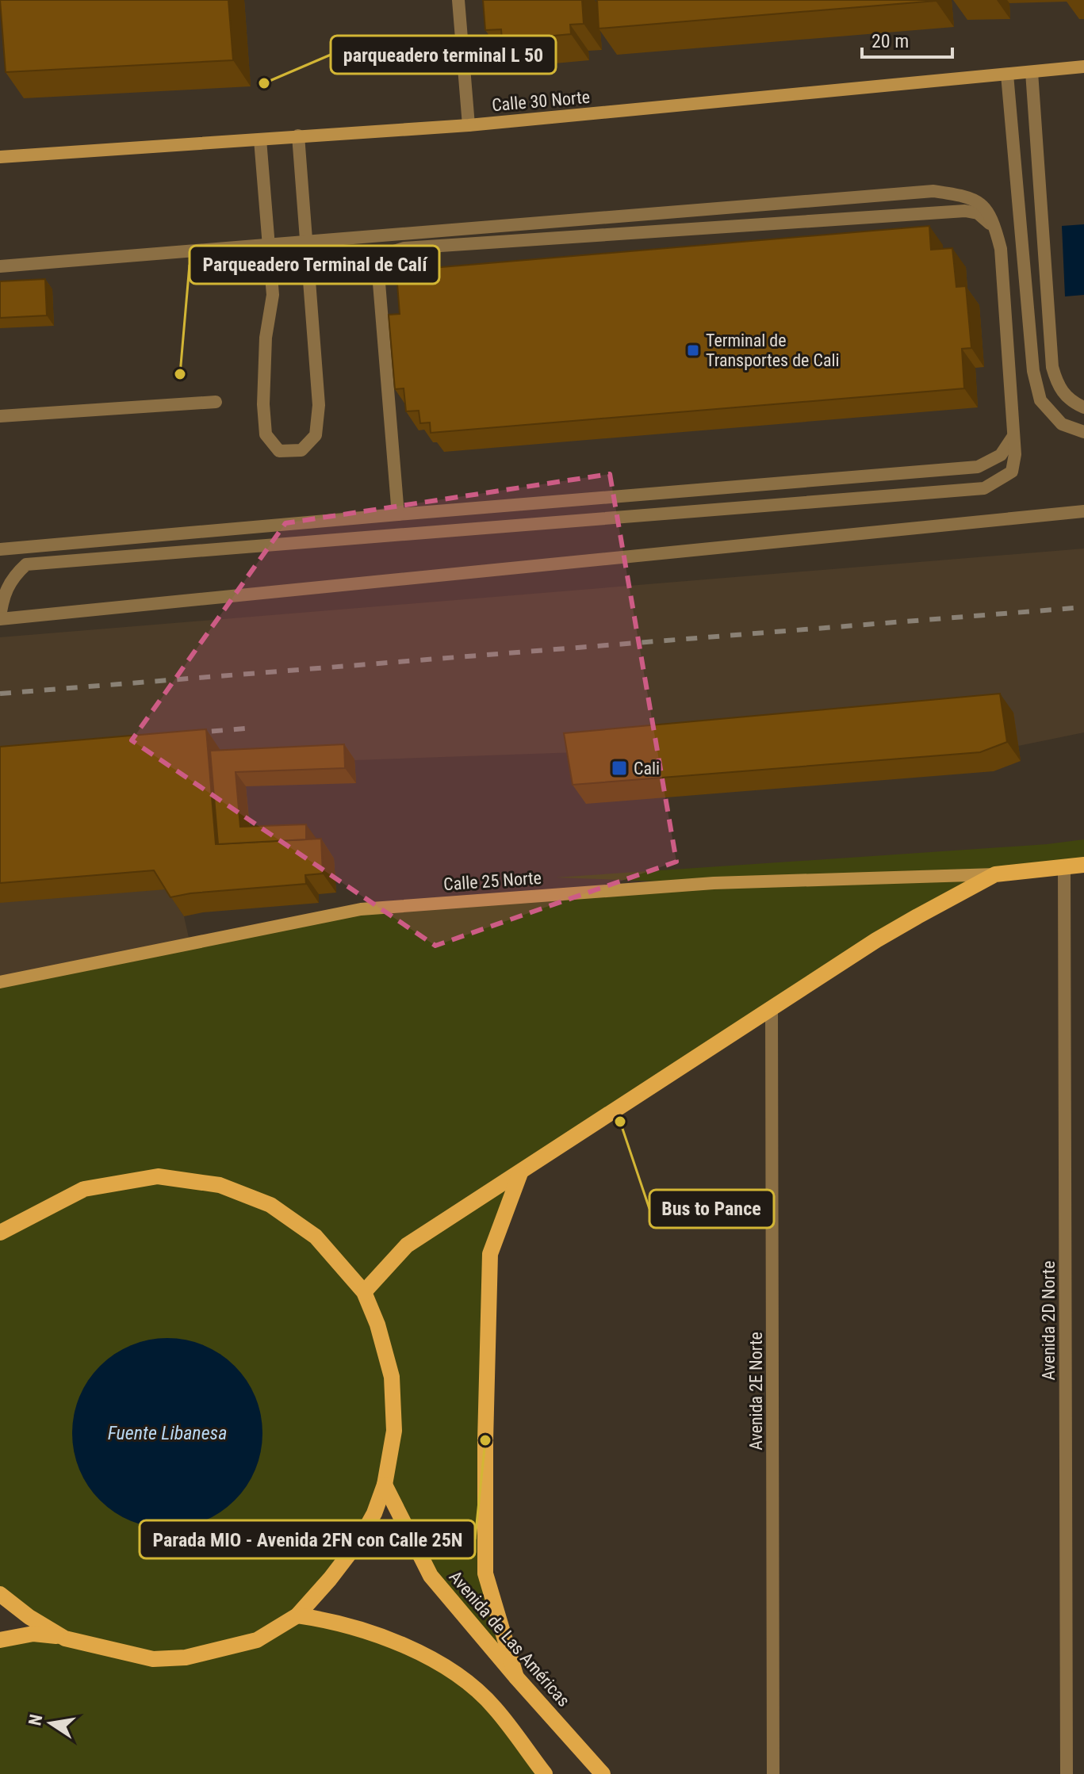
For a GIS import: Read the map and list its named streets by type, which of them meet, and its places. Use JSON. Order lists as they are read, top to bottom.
{
  "streets": {
    "main road": ["Calle 30 Norte", "Calle 25 Norte", "Avenida de Las Américas"],
    "street": ["Avenida 2D Norte", "Avenida 2E Norte"]
  },
  "crossings": [
    ["Calle 25 Norte", "Avenida 2D Norte"],
    ["Calle 25 Norte", "Avenida 2E Norte"]
  ],
  "water": ["Fuente Libanesa"],
  "places": {
    "other": [
      "parqueadero terminal L 50",
      "Parqueadero Terminal de Calí",
      "Bus to Pance",
      "Parada MIO - Avenida 2FN con Calle 25N"
    ],
    "transit": ["Terminal de Transportes de Cali", "Cali"]
  },
  "scale_bar": "20 m",
  "north": "left"
}
